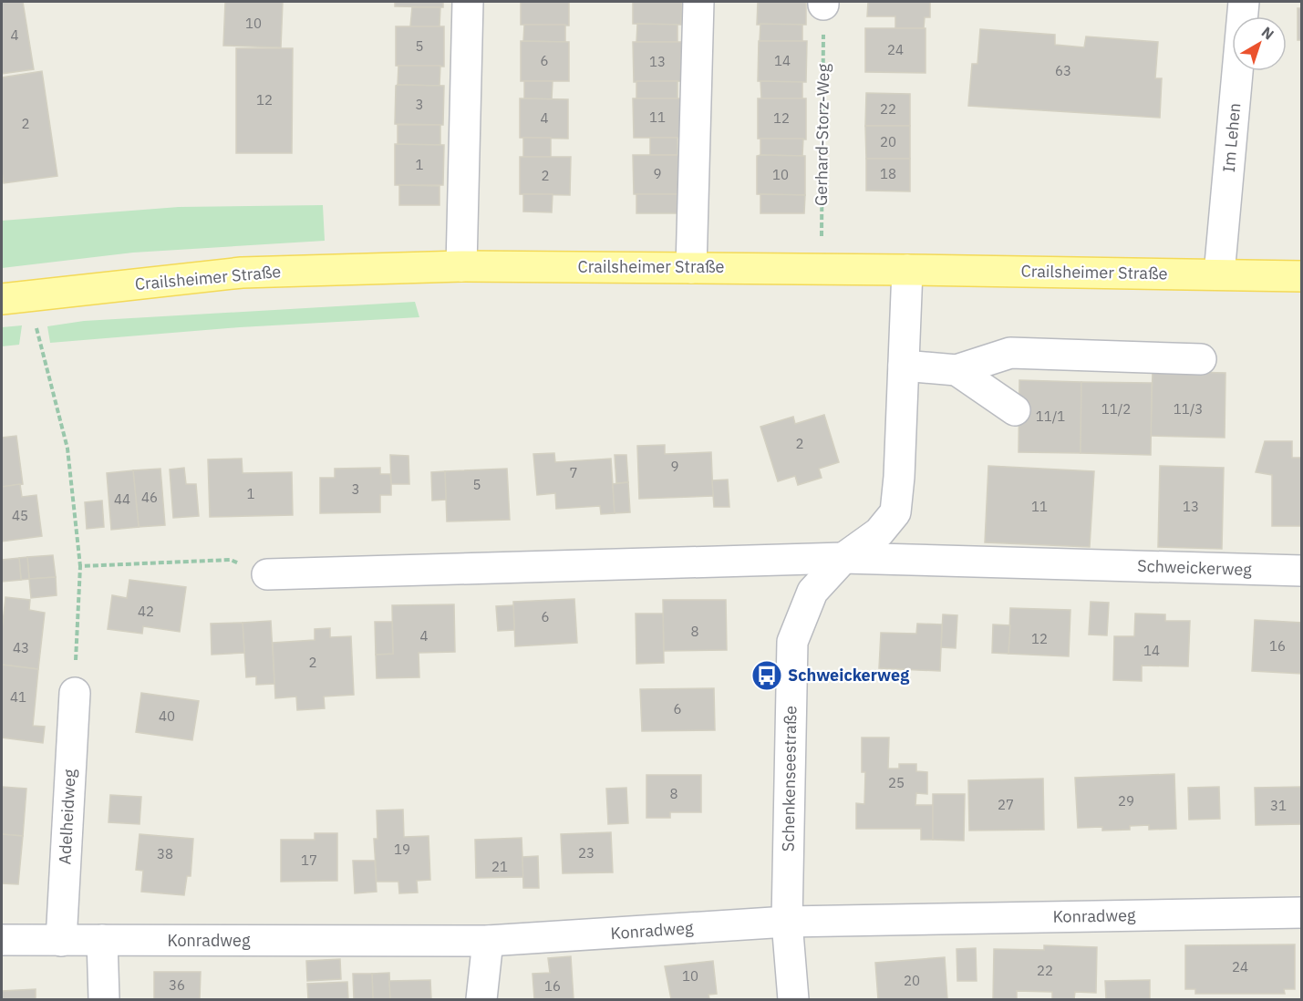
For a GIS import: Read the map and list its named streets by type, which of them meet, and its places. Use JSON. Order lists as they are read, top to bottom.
{
  "streets": {
    "main road": ["Crailsheimer Straße"],
    "street": [
      "Im Lehen",
      "Schweickerweg",
      "Schenkenseestraße",
      "Adelheidweg",
      "Konradweg"
    ],
    "path": ["Gerhard-Storz-Weg"]
  },
  "crossings": [
    ["Gerhard-Storz-Weg", "Crailsheimer Straße"],
    ["Im Lehen", "Crailsheimer Straße"],
    ["Crailsheimer Straße", "Schenkenseestraße"],
    ["Schweickerweg", "Schenkenseestraße"],
    ["Schenkenseestraße", "Konradweg"],
    ["Adelheidweg", "Konradweg"]
  ],
  "places": {
    "bus stop": ["Schweickerweg"]
  },
  "house_numbers": [
    "10",
    "4",
    "5",
    "24",
    "6",
    "14",
    "13",
    "63",
    "12",
    "3",
    "22",
    "11",
    "4",
    "12",
    "2",
    "20",
    "1",
    "9",
    "18",
    "10",
    "2",
    "11/2",
    "11/3",
    "11/1",
    "2",
    "9",
    "7",
    "5",
    "3",
    "1",
    "46",
    "44",
    "11",
    "13",
    "45",
    "42",
    "6",
    "8",
    "4",
    "12",
    "16",
    "43",
    "14",
    "2",
    "41",
    "6",
    "40",
    "25",
    "8",
    "29",
    "27",
    "31",
    "19",
    "23",
    "38",
    "17",
    "21",
    "24",
    "22",
    "10",
    "20",
    "36",
    "16"
  ],
  "north": "top right"
}
